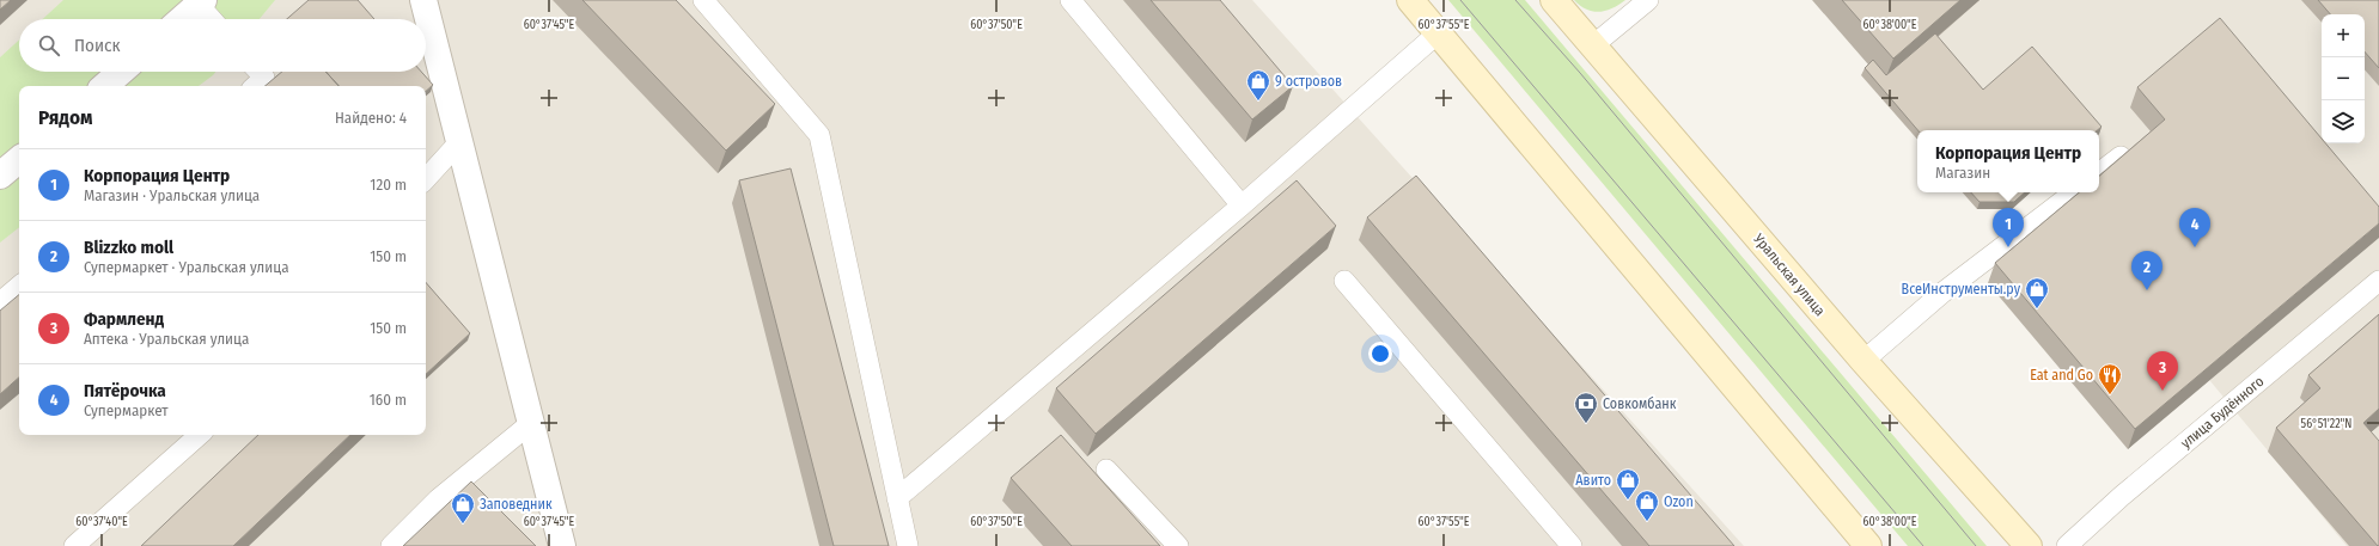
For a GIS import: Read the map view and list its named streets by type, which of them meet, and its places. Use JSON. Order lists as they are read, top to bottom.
{
  "streets": {
    "main road": ["Уральская улица"],
    "lane": ["улица Будённого"]
  },
  "places": {
    "shop": [
      "9 островов",
      "ВсеИнструменты.ру",
      "Авито",
      "Ozon",
      "Заповедник"
    ],
    "restaurant": ["Eat and Go"],
    "bank": ["Совкомбанк"]
  },
  "page": {
    "map_buttons": ["+", "−"],
    "search": "Поиск",
    "heading": ["Рядом", "Найдено: 4"],
    "popup": ["Корпорация Центр", "Магазин"],
    "list": [
      {
        "mark": "1",
        "name": "Корпорация Центр",
        "note": "Магазин · Уральская улица",
        "value": "120 m"
      },
      {
        "mark": "2",
        "name": "Blizzko moll",
        "note": "Супермаркет · Уральская улица",
        "value": "150 m"
      },
      {
        "mark": "3",
        "name": "Фармленд",
        "note": "Аптека · Уральская улица",
        "value": "150 m"
      },
      {
        "mark": "4",
        "name": "Пятёрочка",
        "note": "Супермаркет",
        "value": "160 m"
      }
    ],
    "pins": [
      "1",
      "4",
      "2",
      "3"
    ]
  },
  "coordinates": [
    "60°37'45\"E",
    "60°37'50\"E",
    "60°37'55\"E",
    "60°38'00\"E",
    "56°51'22\"N",
    "60°37'40\"E"
  ]
}
